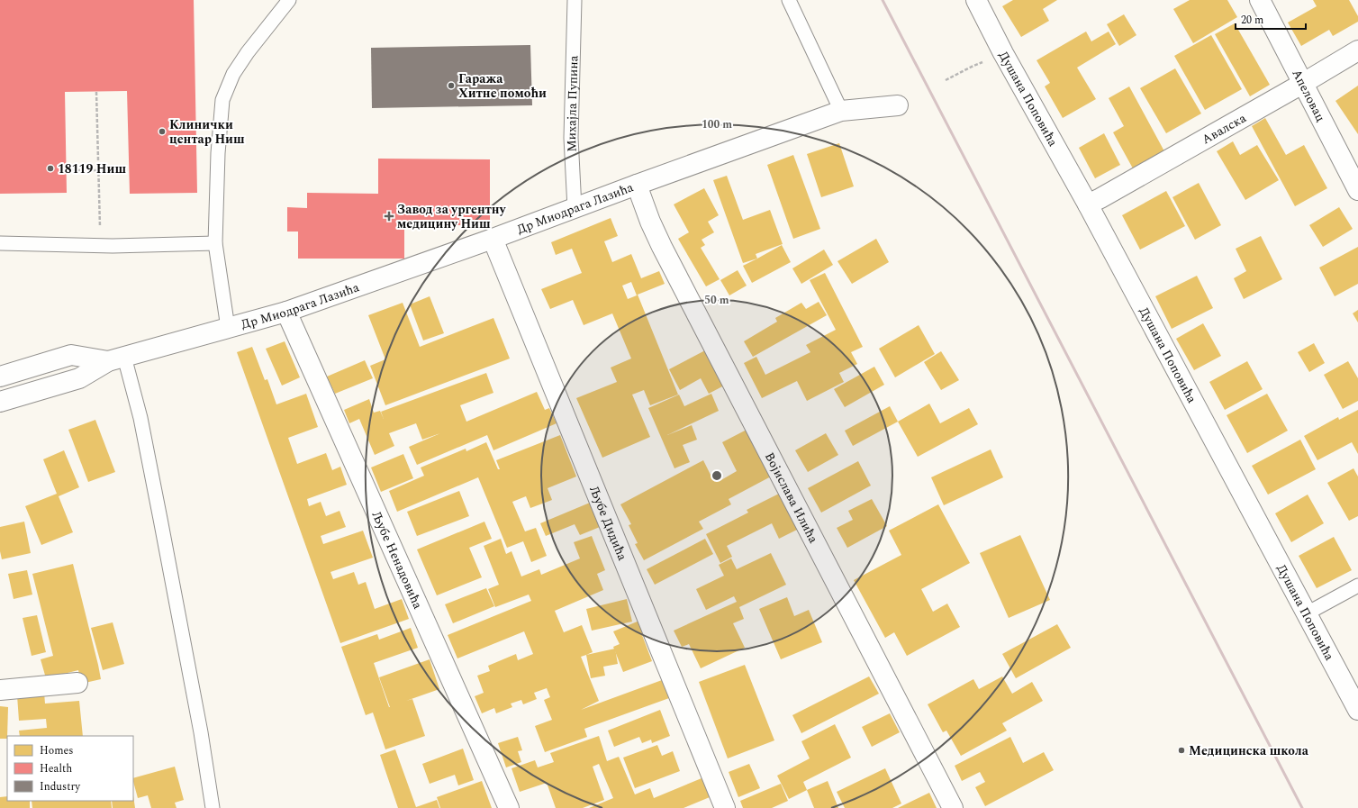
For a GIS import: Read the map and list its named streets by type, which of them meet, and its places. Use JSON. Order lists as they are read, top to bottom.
{
  "streets": {
    "street": [
      "Апеловац",
      "Душана Поповића",
      "Авалска",
      "Др Миодрага Лазића",
      "Војислава Илића",
      "Љубе Дидића",
      "Љубе Ненадовића"
    ],
    "lane": ["Михајла Пупина"]
  },
  "crossings": [
    ["Апеловац", "Авалска"],
    ["Душана Поповића", "Авалска"],
    ["Михајла Пупина", "Др Миодрага Лазића"],
    ["Др Миодрага Лазића", "Војислава Илића"],
    ["Др Миодрага Лазића", "Љубе Дидића"],
    ["Др Миодрага Лазића", "Љубе Ненадовића"]
  ],
  "places": {
    "other": [
      "Гаража Хитне помоћи",
      "Клинички центар Ниш",
      "18119 Ниш",
      "Медицинска школа"
    ],
    "health": ["Завод за ургентну медицину Ниш"]
  },
  "legend": ["Homes", "Health", "Industry"],
  "scale_bar": "20 m",
  "rings": ["100 m", "50 m"]
}
